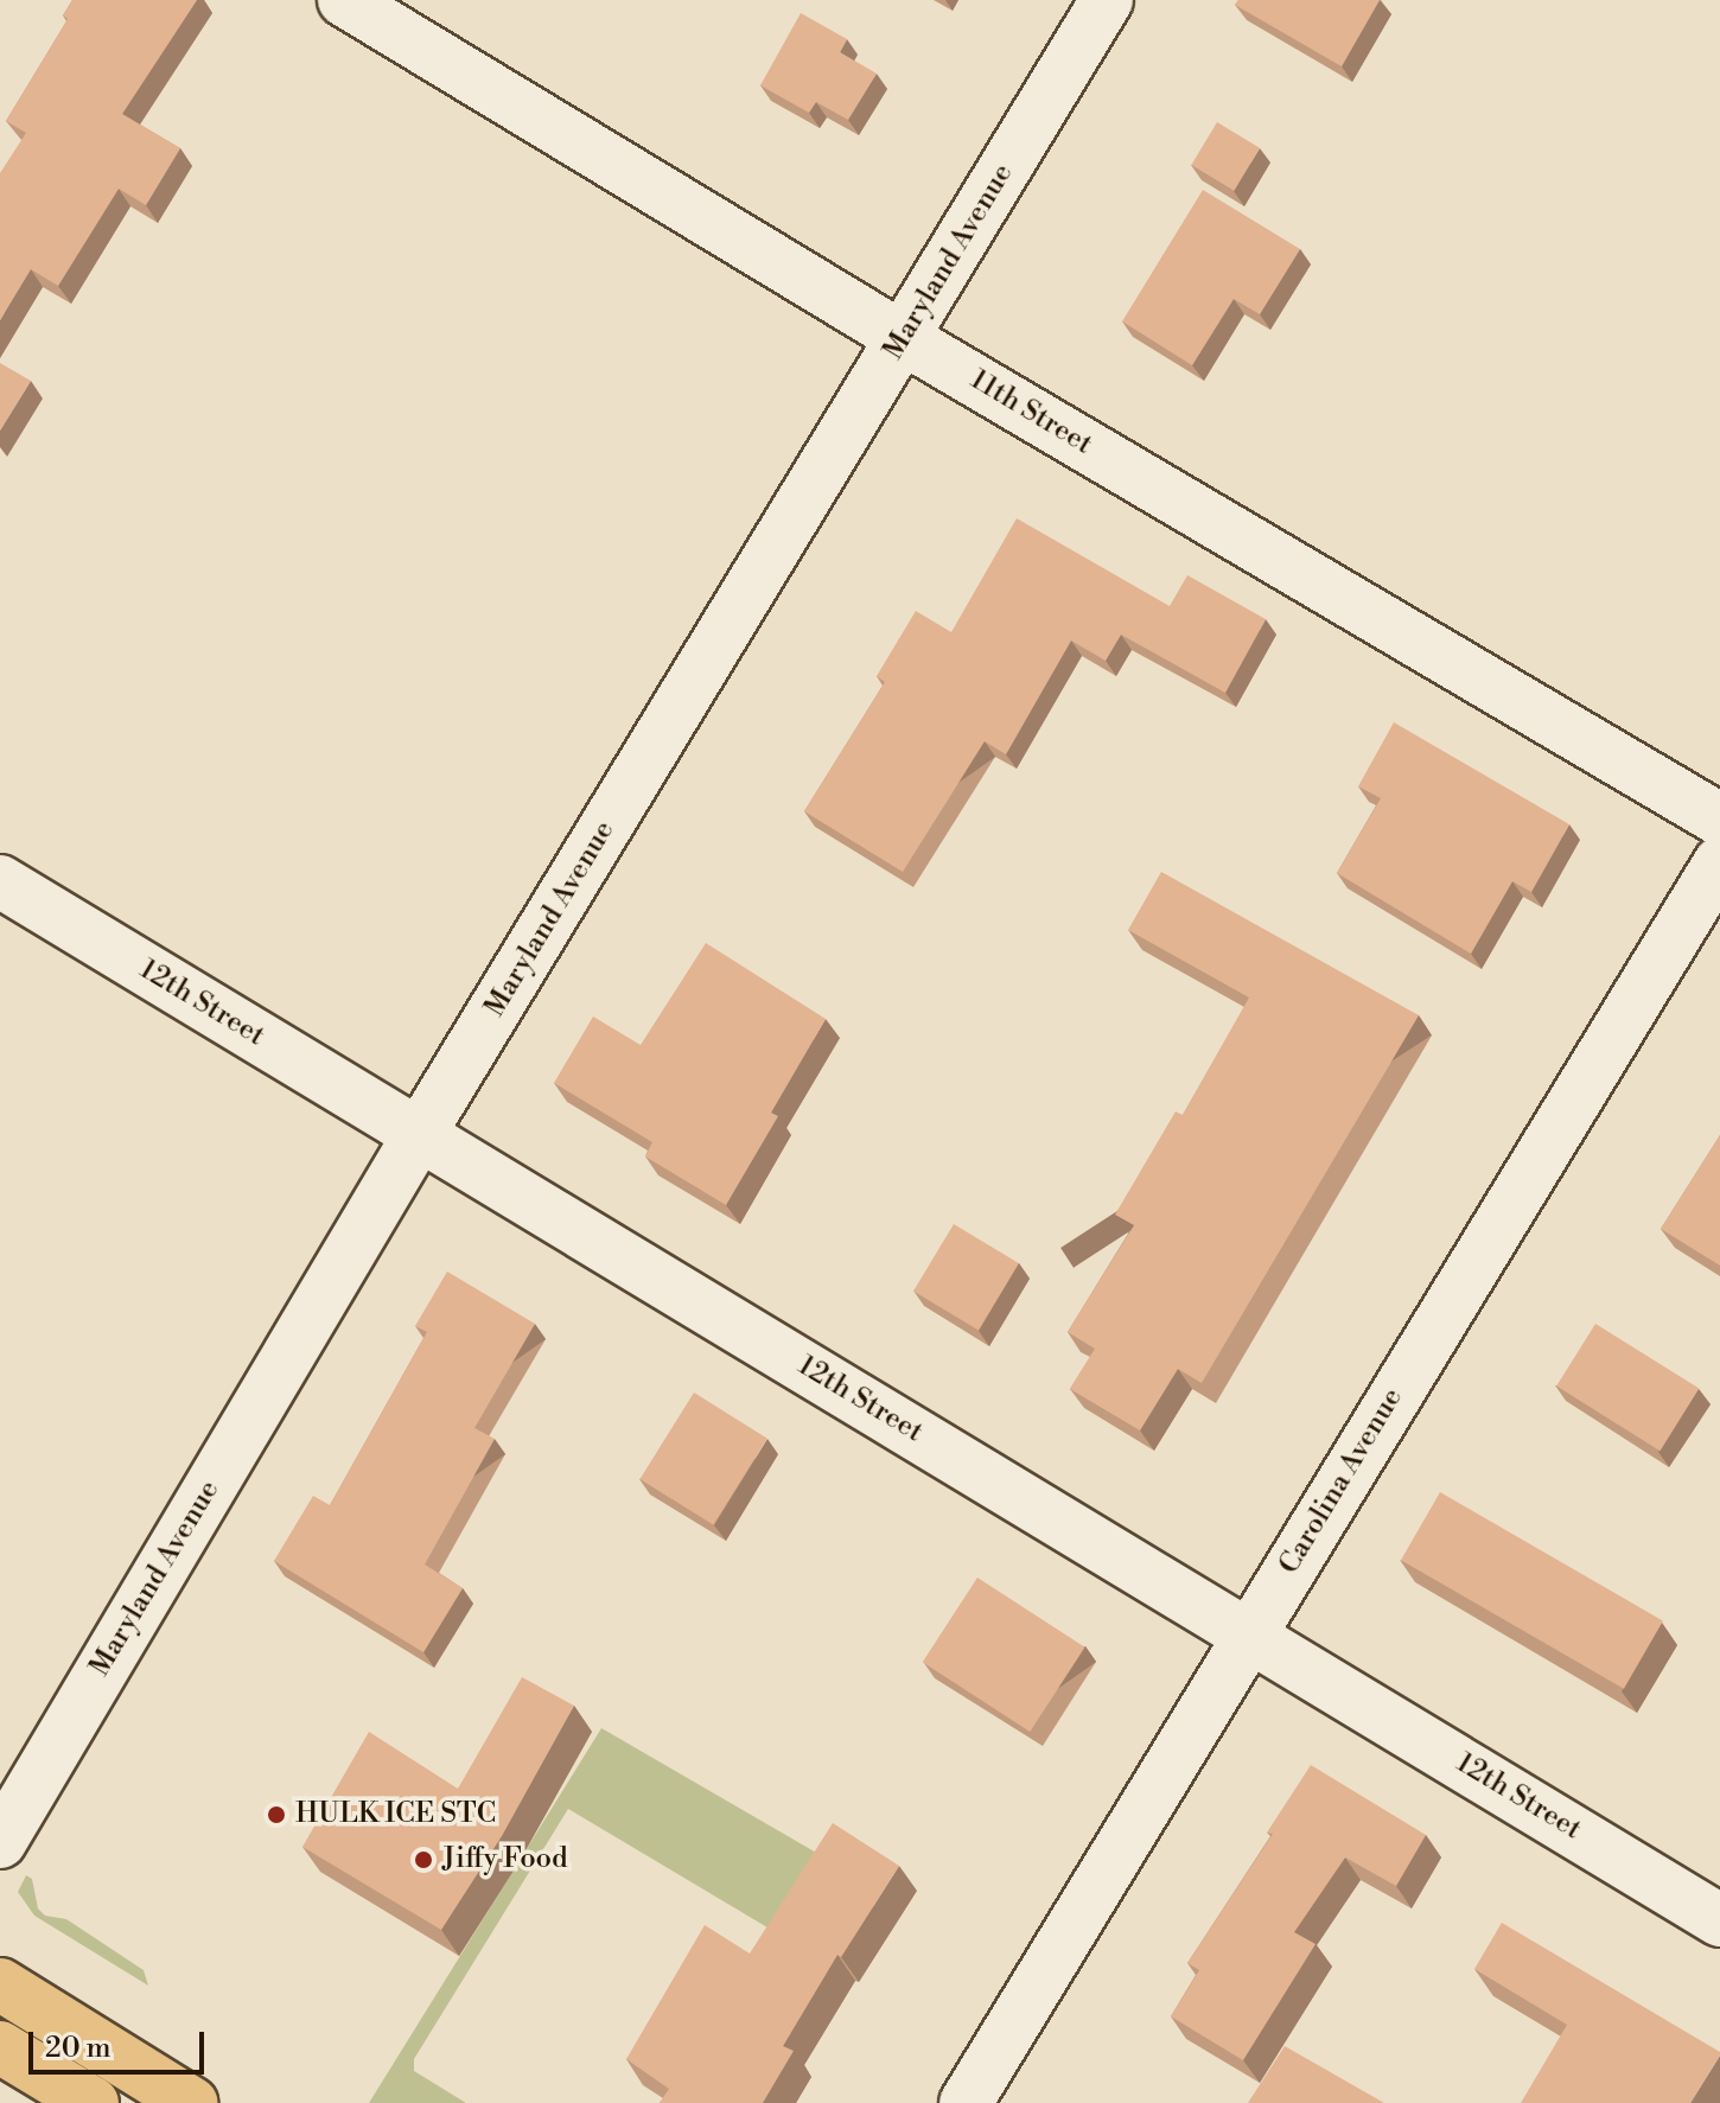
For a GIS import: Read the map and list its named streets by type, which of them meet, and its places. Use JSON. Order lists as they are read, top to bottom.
{
  "streets": {
    "street": [
      "Maryland Avenue",
      "11th Street",
      "12th Street",
      "Carolina Avenue"
    ]
  },
  "crossings": [
    ["Maryland Avenue", "11th Street"],
    ["Maryland Avenue", "12th Street"],
    ["12th Street", "Carolina Avenue"]
  ],
  "places": ["HULK ICE STC", "Jiffy Food"],
  "scale_bar": "20 m"
}
